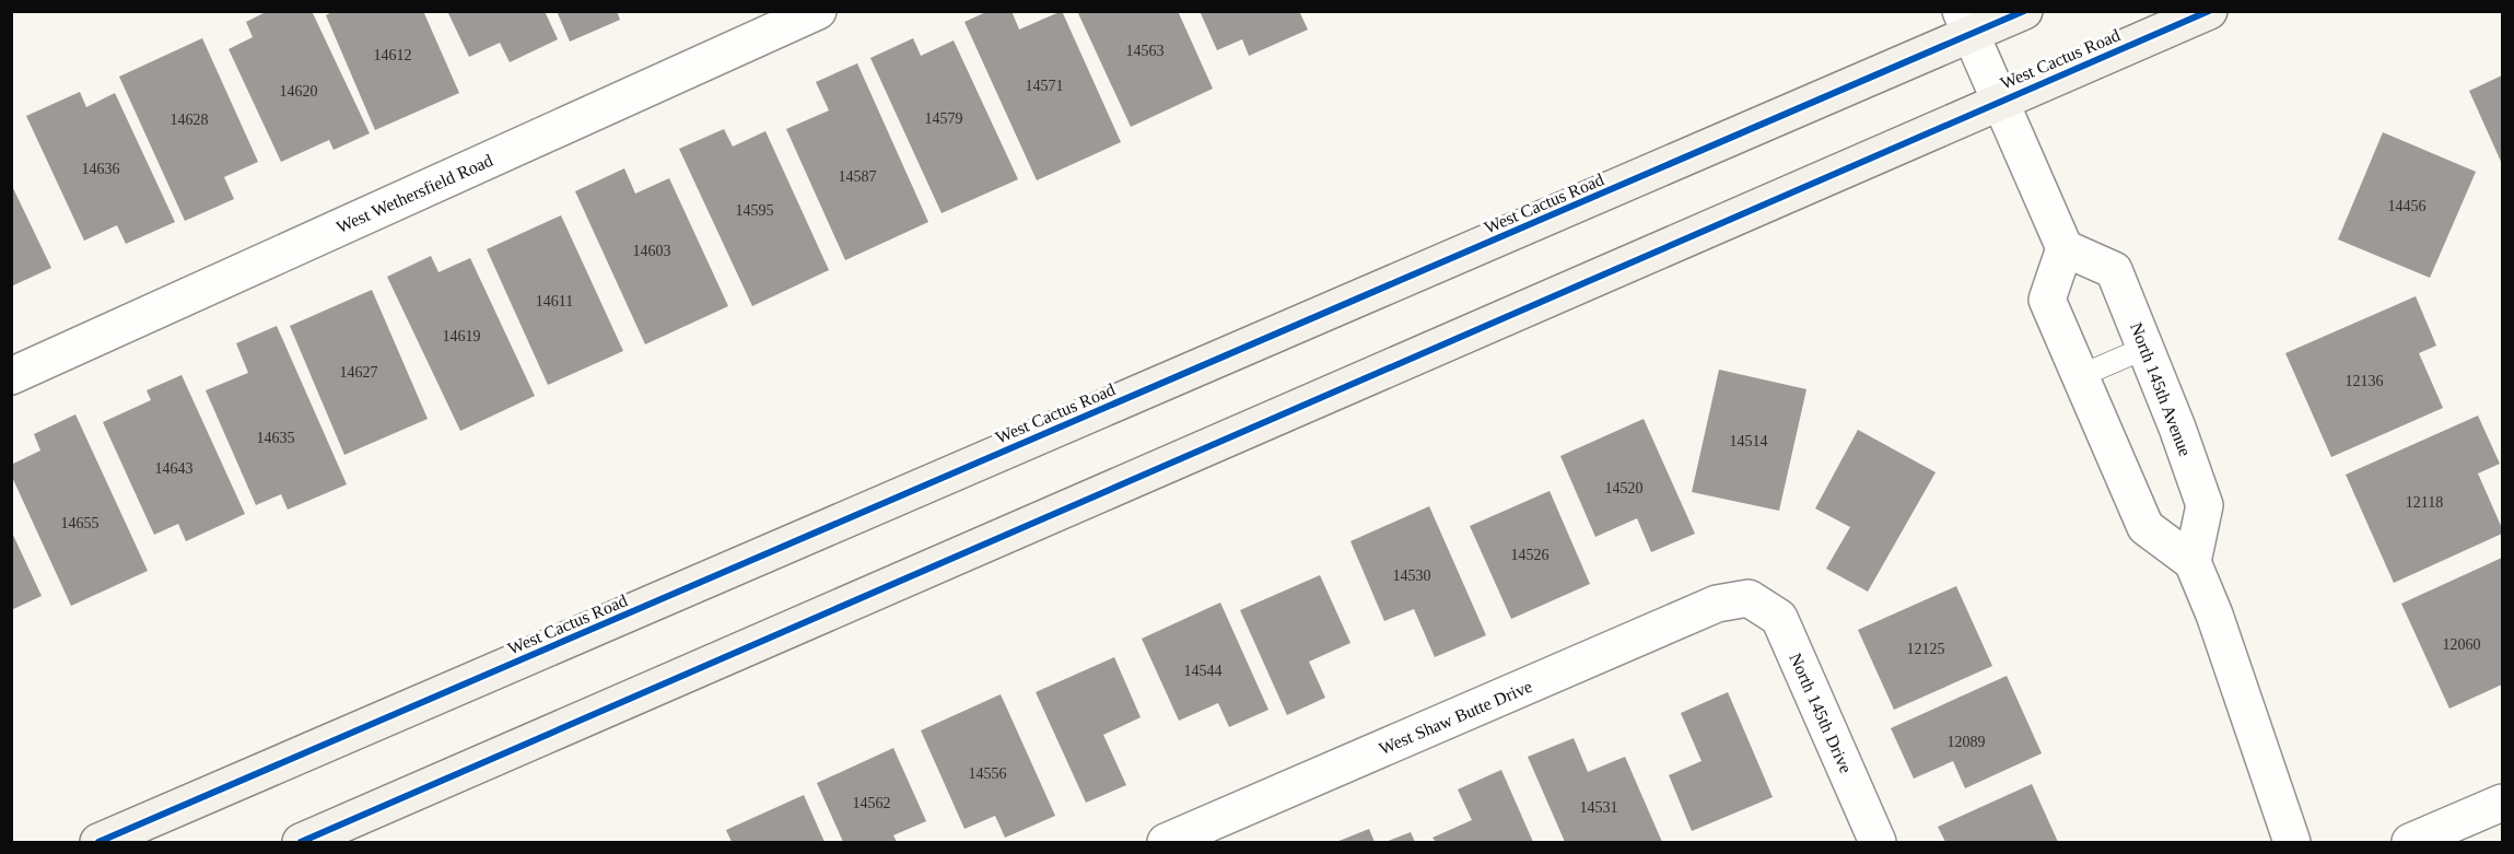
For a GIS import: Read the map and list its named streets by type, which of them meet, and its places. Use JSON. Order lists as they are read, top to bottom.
{
  "streets": {
    "main road": ["West Cactus Road"],
    "street": [
      "West Wethersfield Road",
      "North 145th Avenue",
      "North 145th Drive",
      "West Shaw Butte Drive"
    ]
  },
  "crossings": [
    ["North 145th Drive", "West Shaw Butte Drive"]
  ],
  "house_numbers": [
    "14563",
    "14612",
    "14571",
    "14620",
    "14579",
    "14628",
    "14636",
    "14587",
    "14456",
    "14595",
    "14603",
    "14611",
    "14619",
    "14627",
    "12136",
    "14635",
    "14514",
    "14643",
    "14520",
    "12118",
    "14655",
    "14526",
    "14530",
    "12060",
    "12125",
    "14544",
    "12089",
    "14556",
    "14562",
    "14531"
  ]
}
